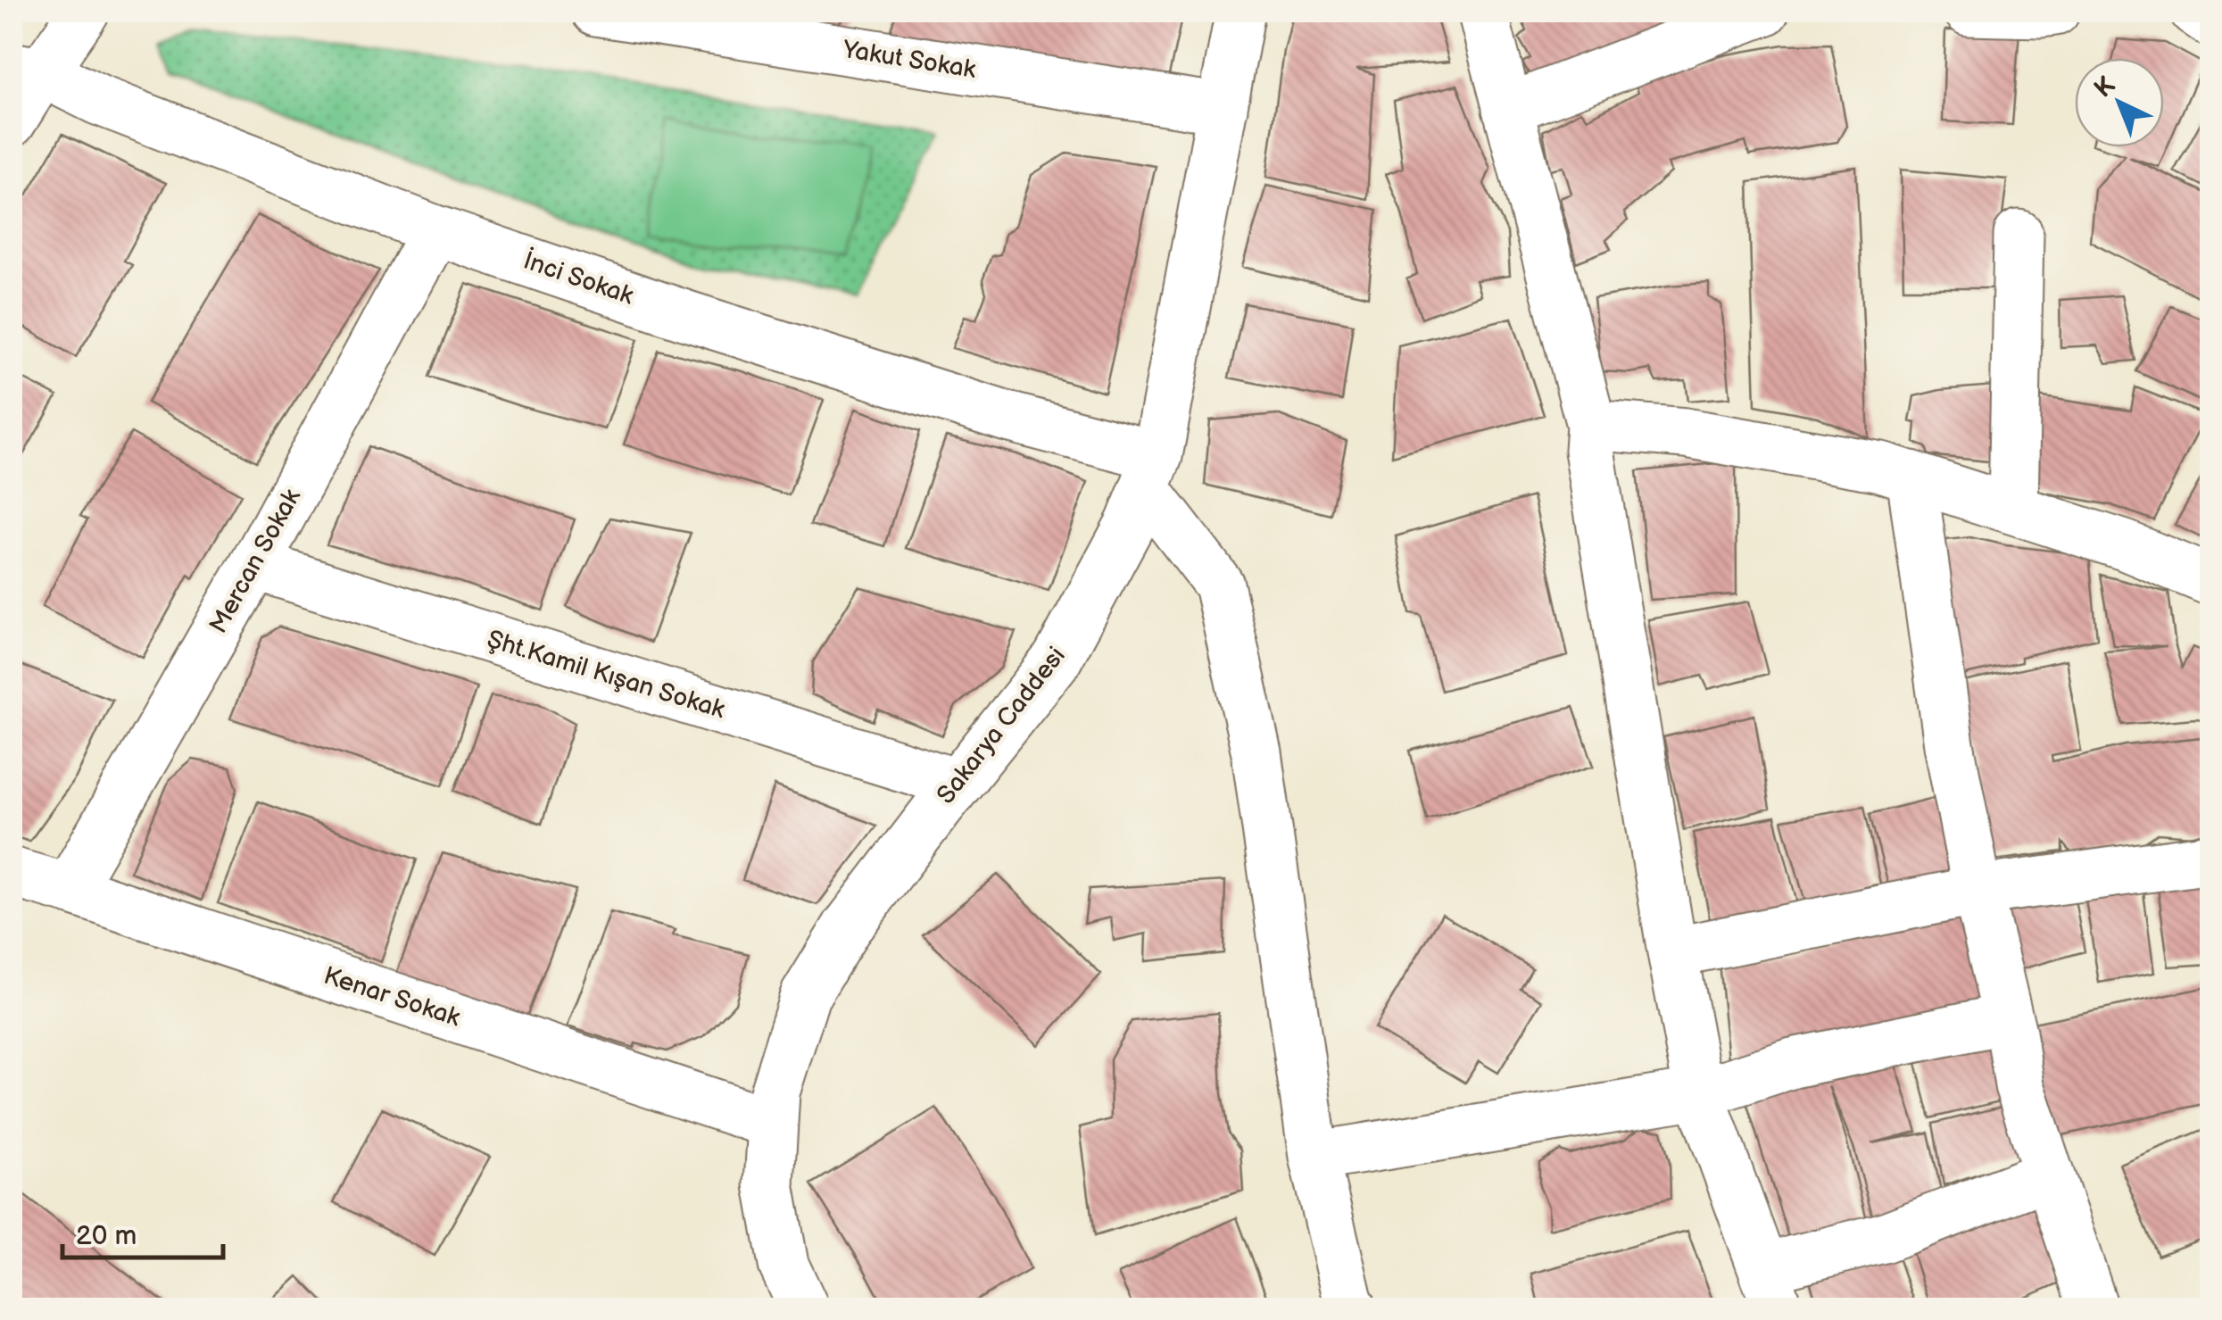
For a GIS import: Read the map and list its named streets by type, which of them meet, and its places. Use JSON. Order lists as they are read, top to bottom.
{
  "streets": {
    "street": [
      "Yakut Sokak",
      "İnci Sokak",
      "Mercan Sokak",
      "Şht.Kamil Kışan Sokak",
      "Sakarya Caddesi",
      "Kenar Sokak"
    ]
  },
  "crossings": [
    ["Yakut Sokak", "Sakarya Caddesi"],
    ["İnci Sokak", "Mercan Sokak"],
    ["İnci Sokak", "Sakarya Caddesi"],
    ["Mercan Sokak", "Şht.Kamil Kışan Sokak"],
    ["Mercan Sokak", "Kenar Sokak"],
    ["Şht.Kamil Kışan Sokak", "Sakarya Caddesi"],
    ["Sakarya Caddesi", "Kenar Sokak"]
  ],
  "scale_bar": "20 m",
  "north": "top left"
}
